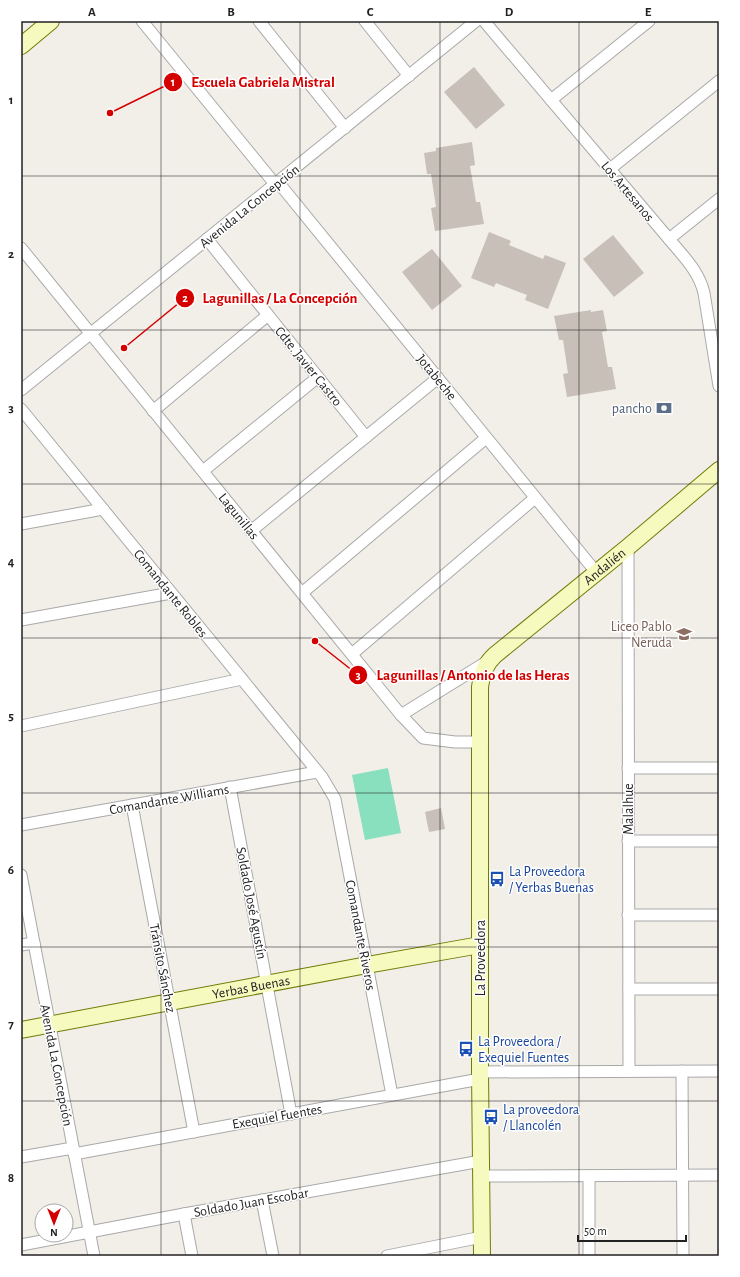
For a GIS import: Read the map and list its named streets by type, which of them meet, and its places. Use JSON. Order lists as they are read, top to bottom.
{
  "streets": {
    "street": [
      "Los Artesanos",
      "Avenida La Concepción",
      "Cdte. Javier Castro",
      "Jotabeche",
      "Lagunillas",
      "Andalién",
      "Comandante Robles",
      "Comandante Williams",
      "Malalhue",
      "Soldado José Agustín",
      "Comandante Riveros",
      "La Proveedora",
      "Tránsito Sánchez",
      "Yerbas Buenas",
      "Exequiel Fuentes",
      "Soldado Juan Escobar"
    ]
  },
  "crossings": [
    ["Avenida La Concepción", "Cdte. Javier Castro"],
    ["Avenida La Concepción", "Jotabeche"],
    ["Avenida La Concepción", "Lagunillas"],
    ["Avenida La Concepción", "Yerbas Buenas"],
    ["Avenida La Concepción", "Exequiel Fuentes"],
    ["Avenida La Concepción", "Soldado Juan Escobar"],
    ["Jotabeche", "Andalién"],
    ["Lagunillas", "La Proveedora"],
    ["Andalién", "Malalhue"],
    ["Andalién", "La Proveedora"],
    ["Comandante Robles", "Comandante Williams"],
    ["Comandante Robles", "Comandante Riveros"],
    ["Comandante Williams", "Soldado José Agustín"],
    ["Comandante Williams", "Comandante Riveros"],
    ["Comandante Williams", "Tránsito Sánchez"],
    ["Malalhue", "Exequiel Fuentes"],
    ["Soldado José Agustín", "Yerbas Buenas"],
    ["Soldado José Agustín", "Exequiel Fuentes"],
    ["Comandante Riveros", "Yerbas Buenas"],
    ["Comandante Riveros", "Exequiel Fuentes"],
    ["La Proveedora", "Yerbas Buenas"],
    ["La Proveedora", "Exequiel Fuentes"],
    ["La Proveedora", "Soldado Juan Escobar"],
    ["Tránsito Sánchez", "Yerbas Buenas"],
    ["Tránsito Sánchez", "Exequiel Fuentes"]
  ],
  "places": {
    "other": ["Escuela Gabriela Mistral", "Lagunillas / La Concepción", "Lagunillas / Antonio de las Heras"],
    "bank": ["pancho"],
    "school or university": ["Liceo Pablo Neruda"],
    "bus stop": ["La Proveedora / Yerbas Buenas", "La Proveedora / Exequiel Fuentes", "La proveedora / Llancolén"]
  },
  "scale_bar": "50 m",
  "north": "bottom",
  "grid": {
    "columns": [
      "A",
      "B",
      "C",
      "D",
      "E"
    ],
    "rows": [
      "1",
      "2",
      "3",
      "4",
      "5",
      "6",
      "7",
      "8"
    ]
  }
}
